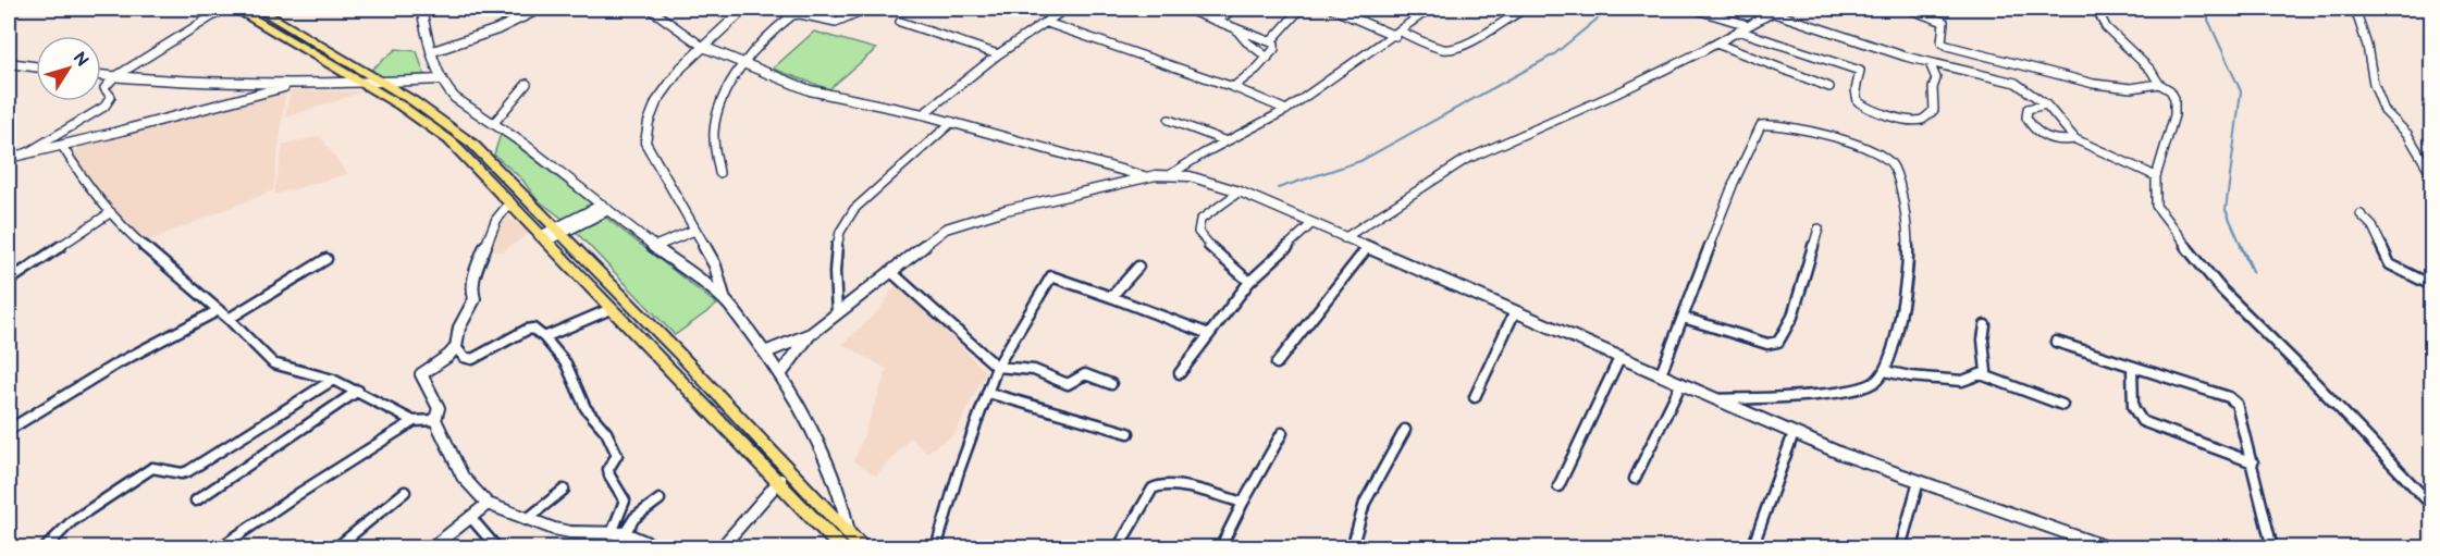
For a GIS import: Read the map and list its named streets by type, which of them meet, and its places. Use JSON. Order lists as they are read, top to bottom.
{
  "north": "top right"
}
